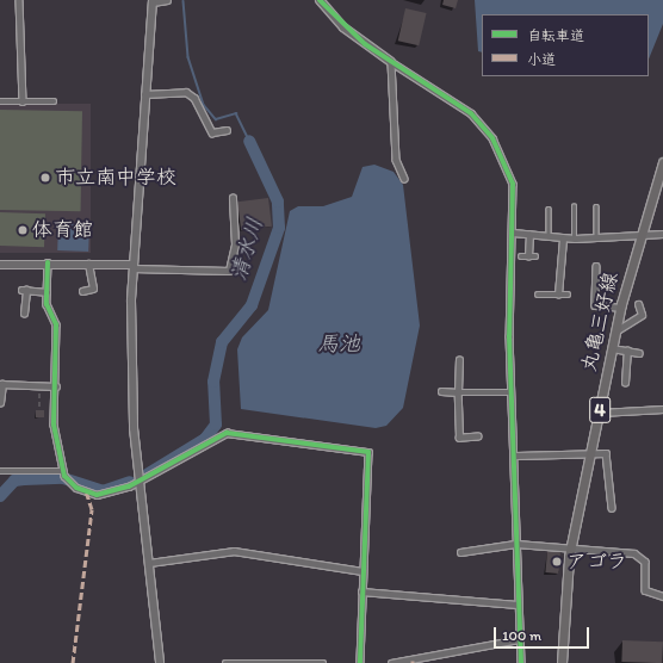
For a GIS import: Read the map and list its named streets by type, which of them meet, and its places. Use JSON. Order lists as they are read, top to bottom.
{
  "streets": {
    "main road": ["丸亀三好線", "4"]
  },
  "water": ["清水川", "馬池"],
  "places": ["市立南中学校", "体育館", "アゴラ"],
  "legend": ["自転車道", "小道"],
  "scale_bar": "100 m"
}
